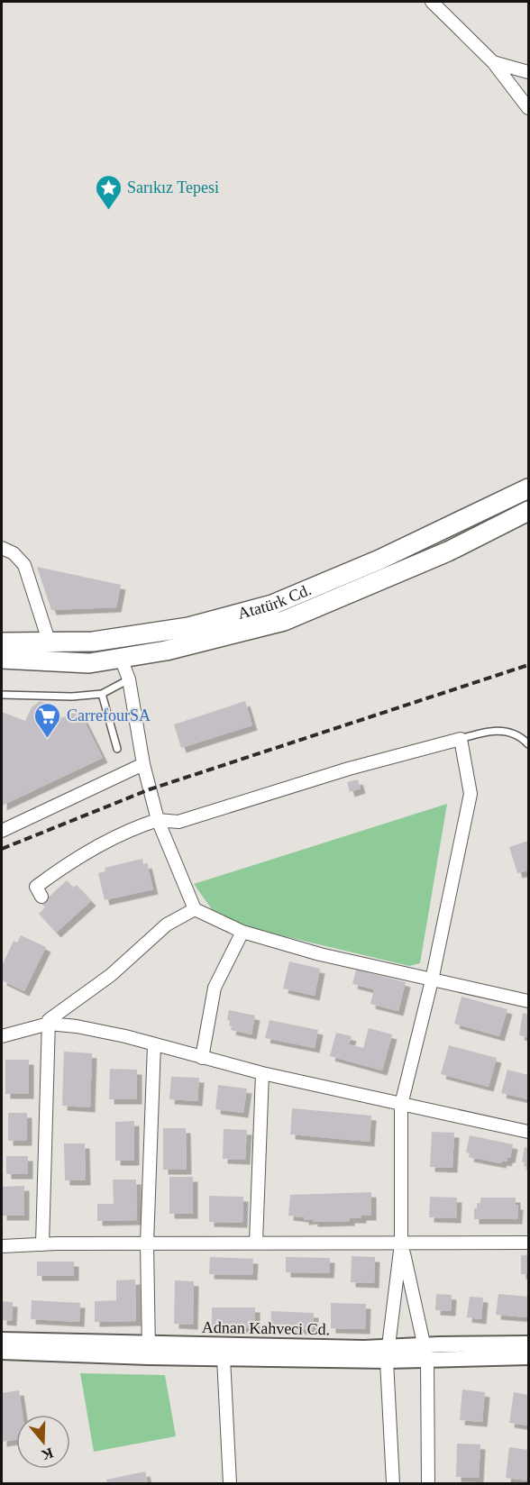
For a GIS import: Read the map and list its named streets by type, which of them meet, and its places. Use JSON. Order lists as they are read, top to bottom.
{
  "streets": {
    "main road": ["Atatürk Cd."],
    "street": ["Adnan Kahveci Cd."]
  },
  "places": {
    "place": ["Sarıkız Tepesi"],
    "supermarket": ["CarrefourSA"]
  },
  "north": "bottom"
}
